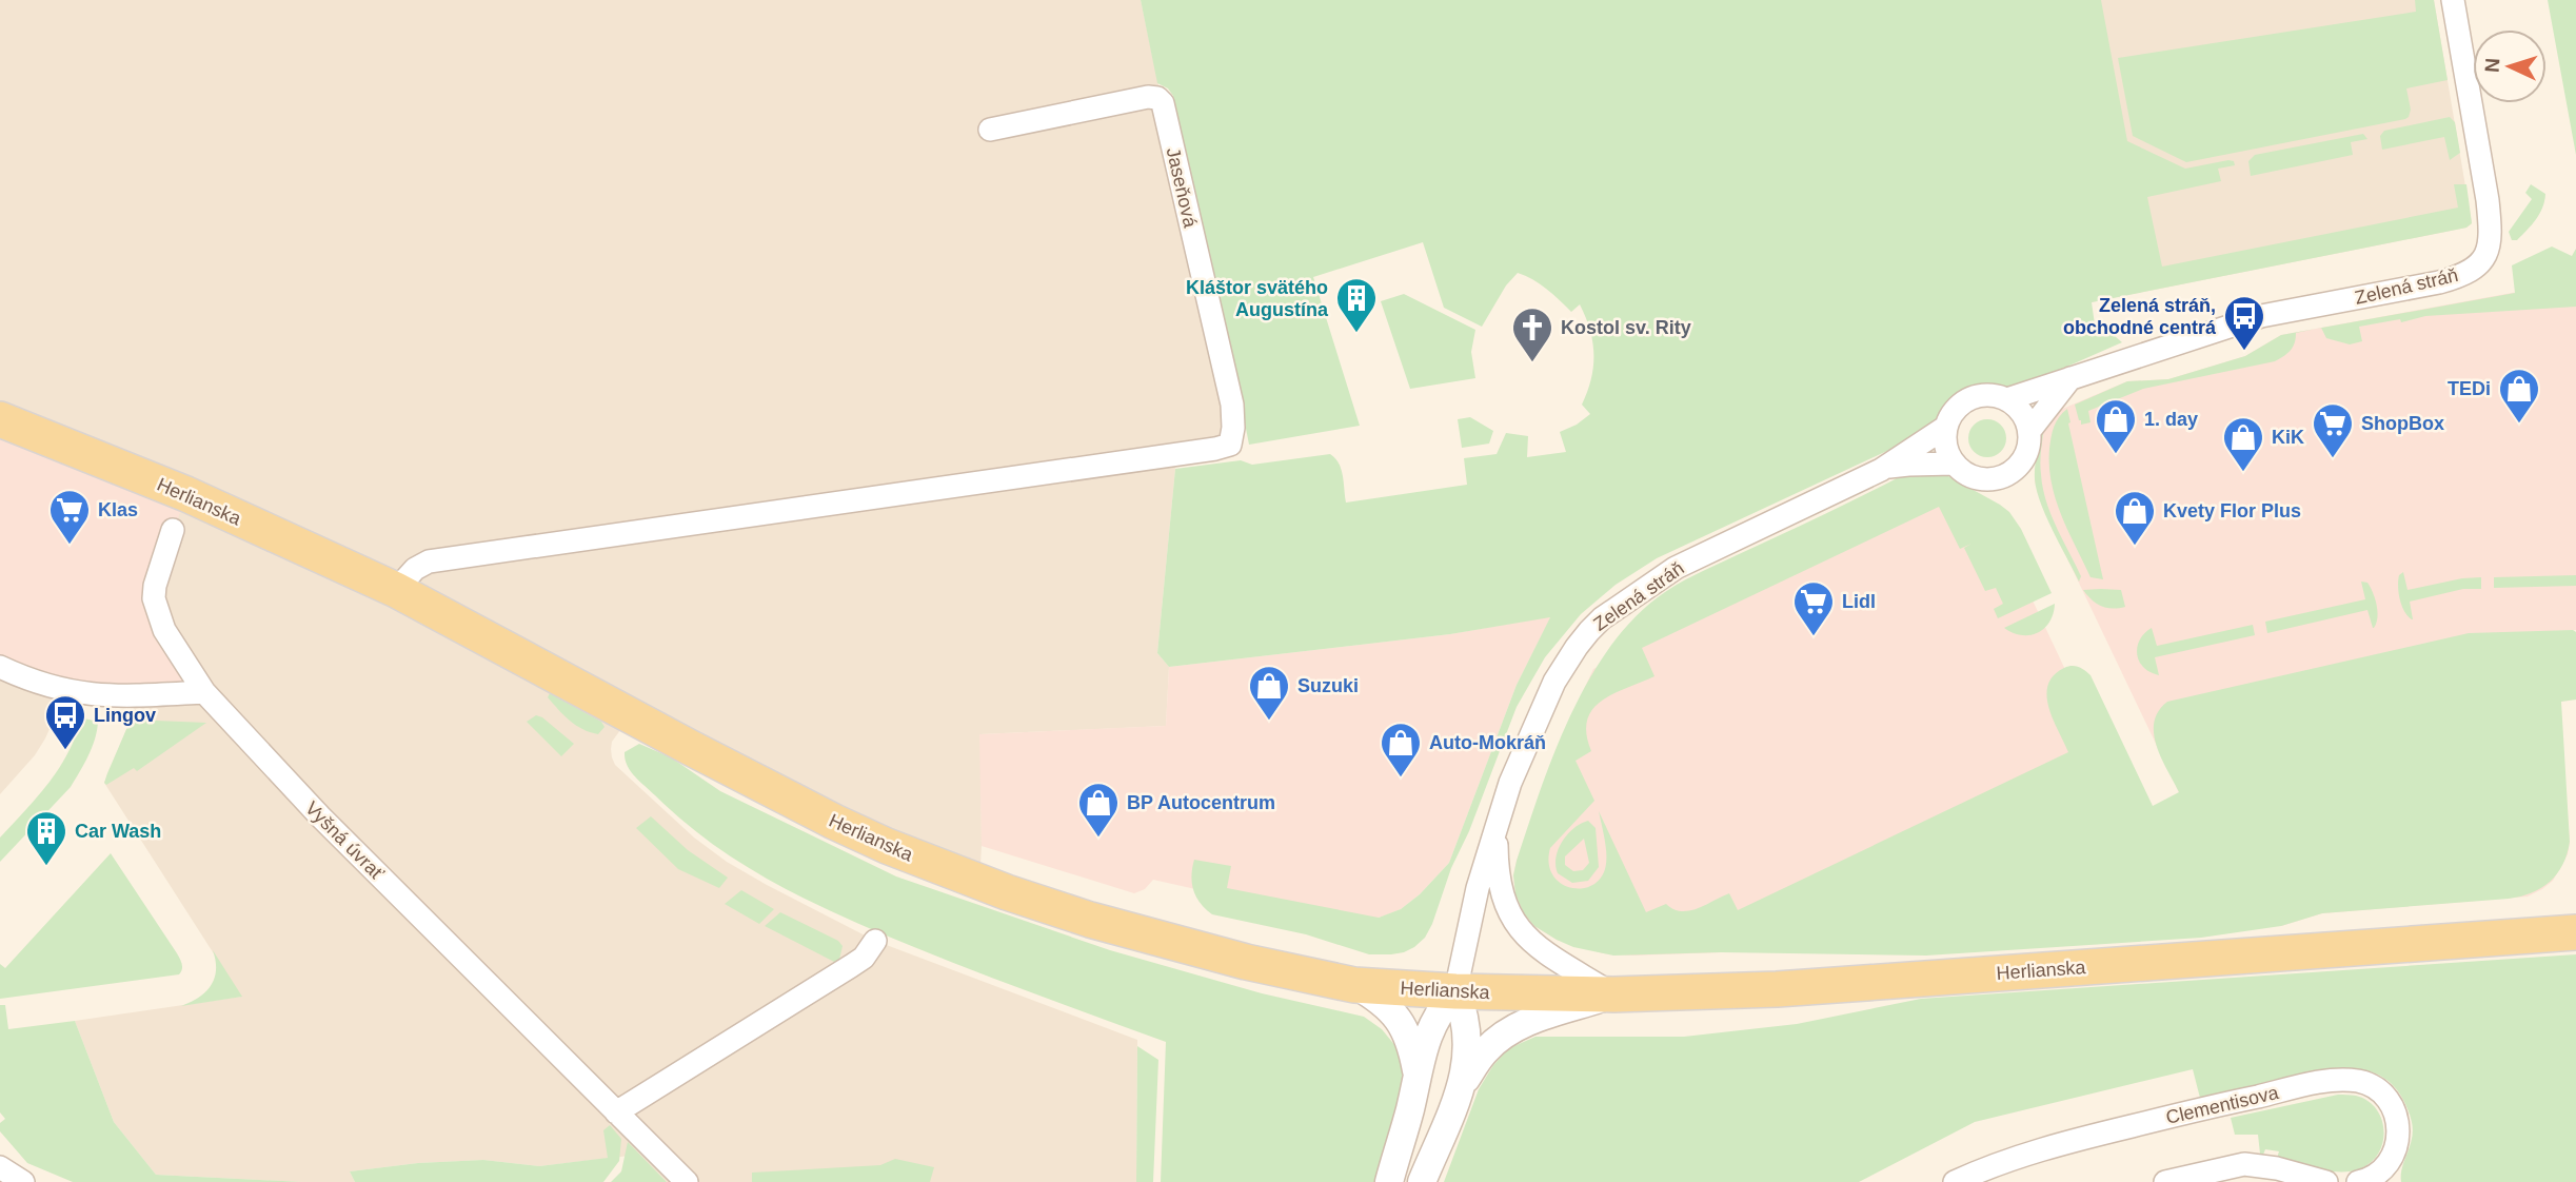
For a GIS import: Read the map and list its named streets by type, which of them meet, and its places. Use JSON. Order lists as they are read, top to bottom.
{
  "streets": {
    "main road": ["Herlianska"],
    "street": [
      "Jaseňová",
      "Zelená stráň",
      "Vyšná úvrať",
      "Clementisova"
    ]
  },
  "crossings": [
    ["Jaseňová", "Herlianska"],
    ["Zelená stráň", "Herlianska"]
  ],
  "places": {
    "building": ["Kláštor svätého Augustína", "Car Wash"],
    "bus stop": ["Zelená stráň, obchodné centrá", "Lingov"],
    "church": ["Kostol sv. Rity"],
    "shop": [
      "TEDi",
      "1. day",
      "KiK",
      "Kvety Flor Plus",
      "Suzuki",
      "Auto-Mokráň",
      "BP Autocentrum"
    ],
    "supermarket": ["ShopBox", "Klas", "Lidl"]
  },
  "north": "left"
}
